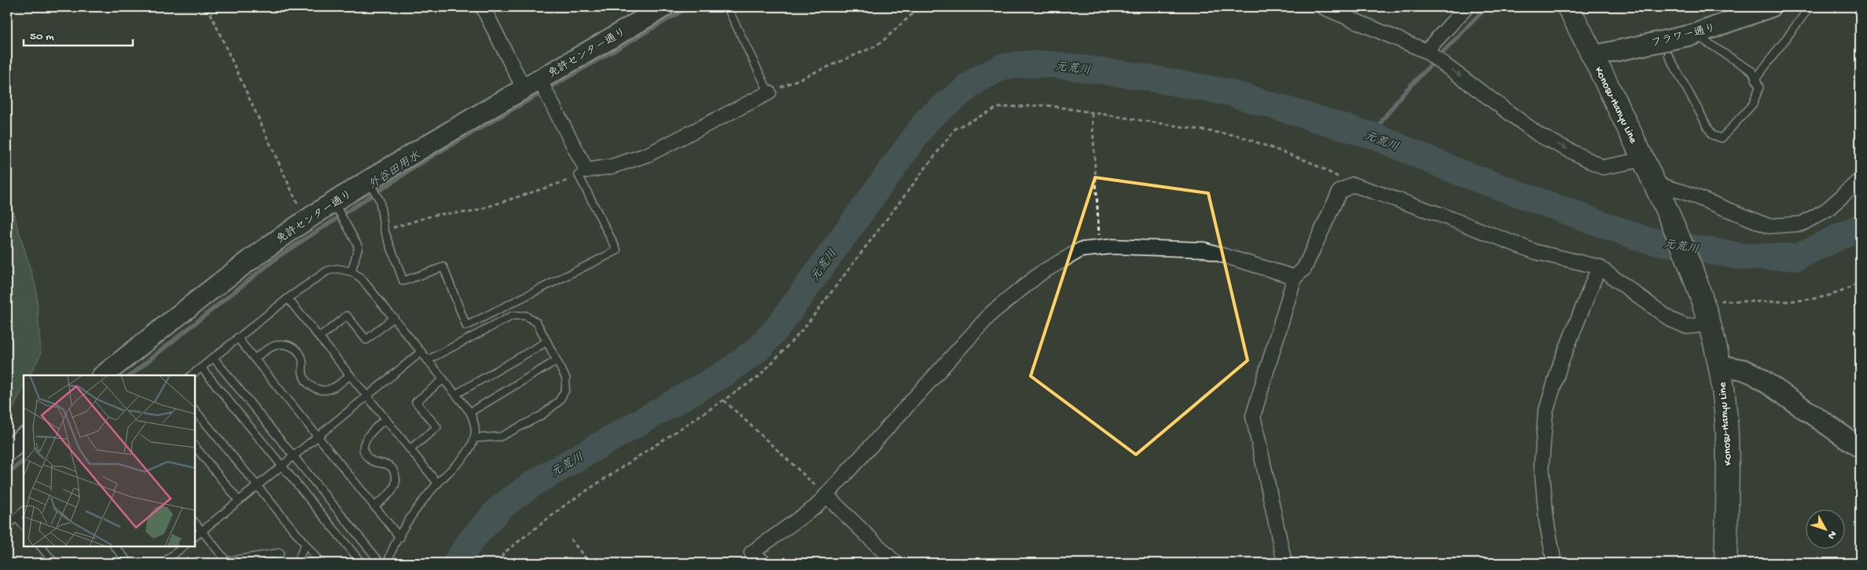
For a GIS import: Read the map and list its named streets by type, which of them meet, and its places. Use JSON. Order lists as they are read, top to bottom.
{
  "streets": {
    "main road": ["Konosu-Hanyu Line"],
    "street": ["フラワー通り", "免許センター通り"]
  },
  "crossings": [
    ["フラワー通り", "Konosu-Hanyu Line"]
  ],
  "water": ["元荒川", "外谷田用水"],
  "scale_bar": "50 m",
  "north": "bottom right"
}
